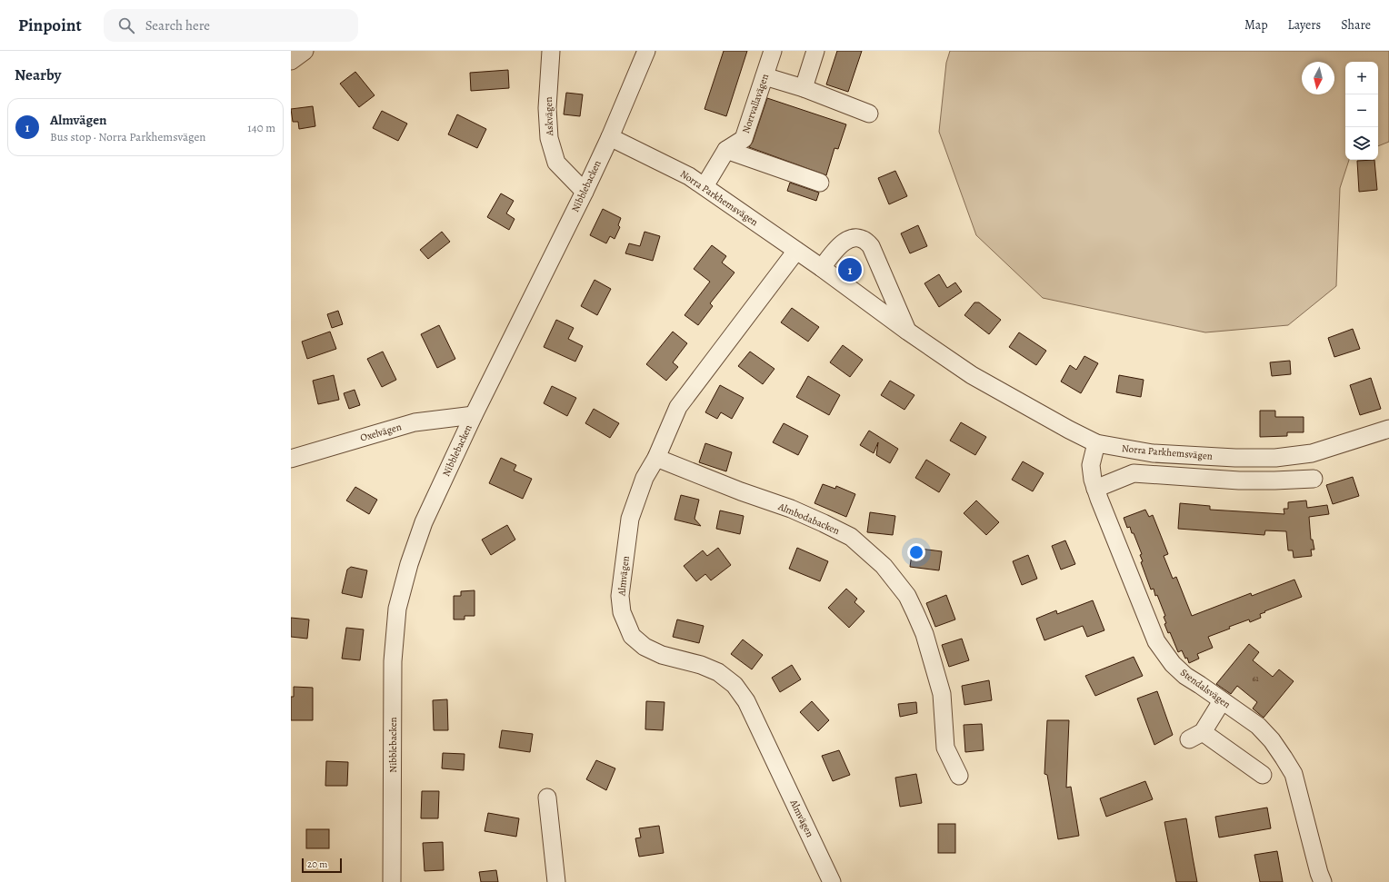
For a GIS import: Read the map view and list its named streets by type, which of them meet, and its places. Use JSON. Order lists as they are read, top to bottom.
{
  "streets": {
    "street": [
      "Norrvallavägen",
      "Askvägen",
      "Nibblebacken",
      "Norra Parkhemsvägen",
      "Oxelvägen",
      "Almbodabacken",
      "Almvägen",
      "Stendalsvägen"
    ]
  },
  "crossings": [
    ["Norrvallavägen", "Norra Parkhemsvägen"],
    ["Askvägen", "Nibblebacken"],
    ["Nibblebacken", "Norra Parkhemsvägen"],
    ["Nibblebacken", "Oxelvägen"],
    ["Norra Parkhemsvägen", "Almvägen"],
    ["Norra Parkhemsvägen", "Stendalsvägen"],
    ["Almbodabacken", "Almvägen"]
  ],
  "house_numbers": ["61"],
  "scale_bar": "20 m",
  "north": "bottom",
  "page": {
    "header": "Pinpoint",
    "search": "Search here",
    "nav": ["Map", "Layers", "Share"],
    "heading": "Nearby",
    "map_buttons": ["+", "−"],
    "list": [
      {
        "mark": "1",
        "name": "Almvägen",
        "note": "Bus stop · Norra Parkhemsvägen",
        "value": "140 m"
      }
    ],
    "pins": "1",
    "scale": "20 m"
  }
}
